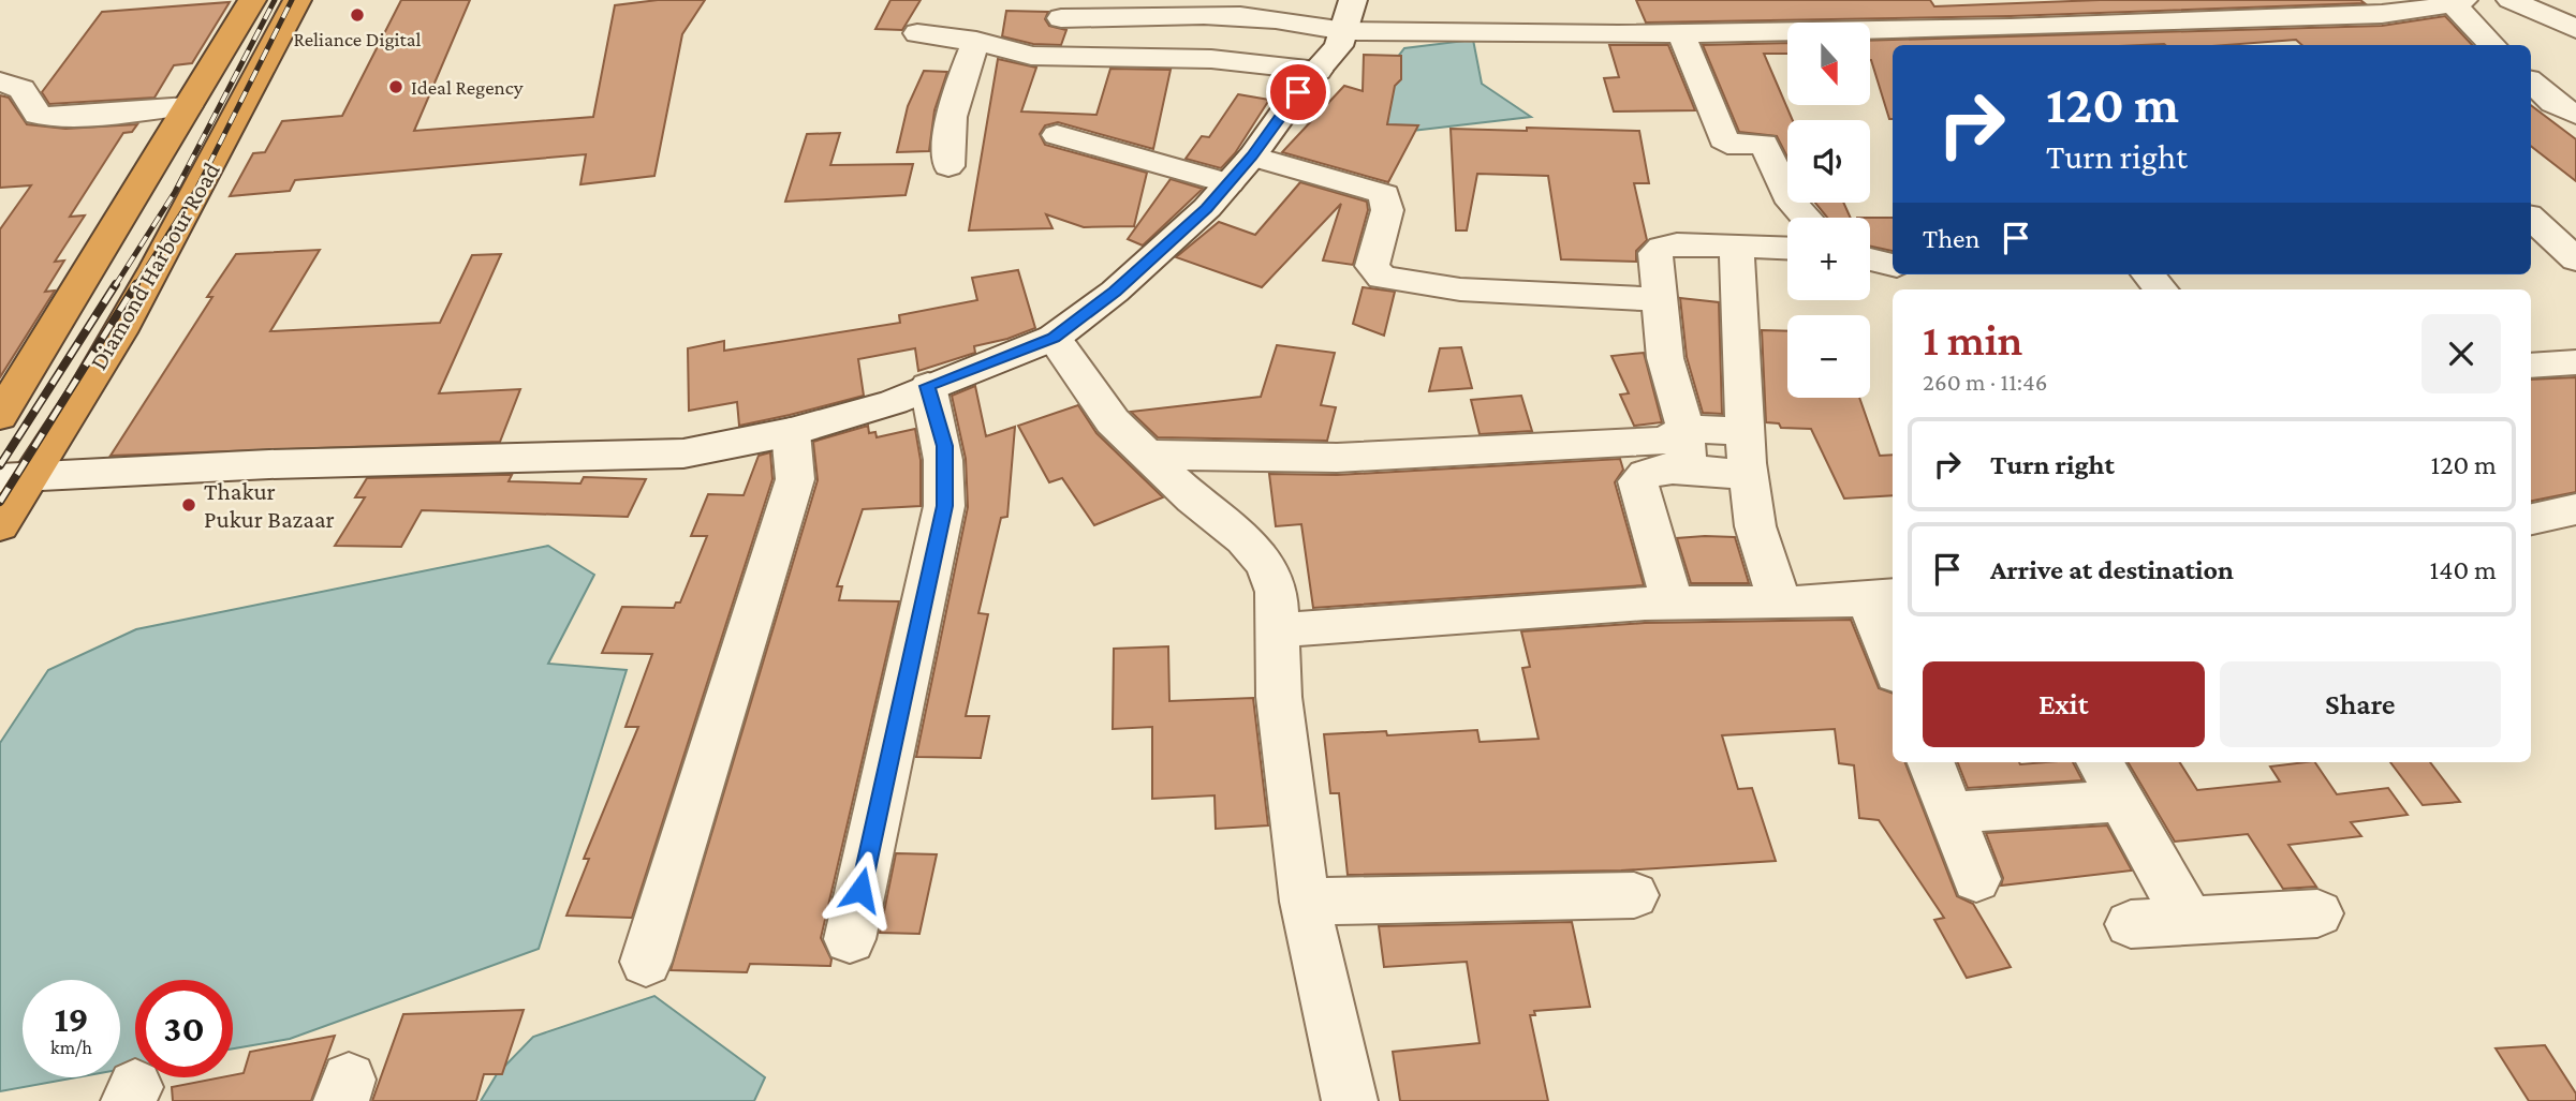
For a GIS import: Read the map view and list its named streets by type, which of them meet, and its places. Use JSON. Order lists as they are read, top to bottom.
{
  "streets": {
    "highway": ["Diamond Harbour Road"]
  },
  "places": ["Reliance Digital", "Ideal Regency", "Thakur Pukur Bazaar"],
  "north": "bottom",
  "page": {
    "map_buttons": ["+", "−"],
    "turn": ["120 m", "Turn right"],
    "then": "Then",
    "heading": ["1 min", "260 m · 11:46"],
    "list": [
      {
        "name": "Turn right",
        "value": "120 m"
      },
      {
        "name": "Arrive at destination",
        "value": "140 m"
      }
    ],
    "buttons": ["Exit", "Share"],
    "speed": "19 km/h",
    "limit": "30"
  }
}
